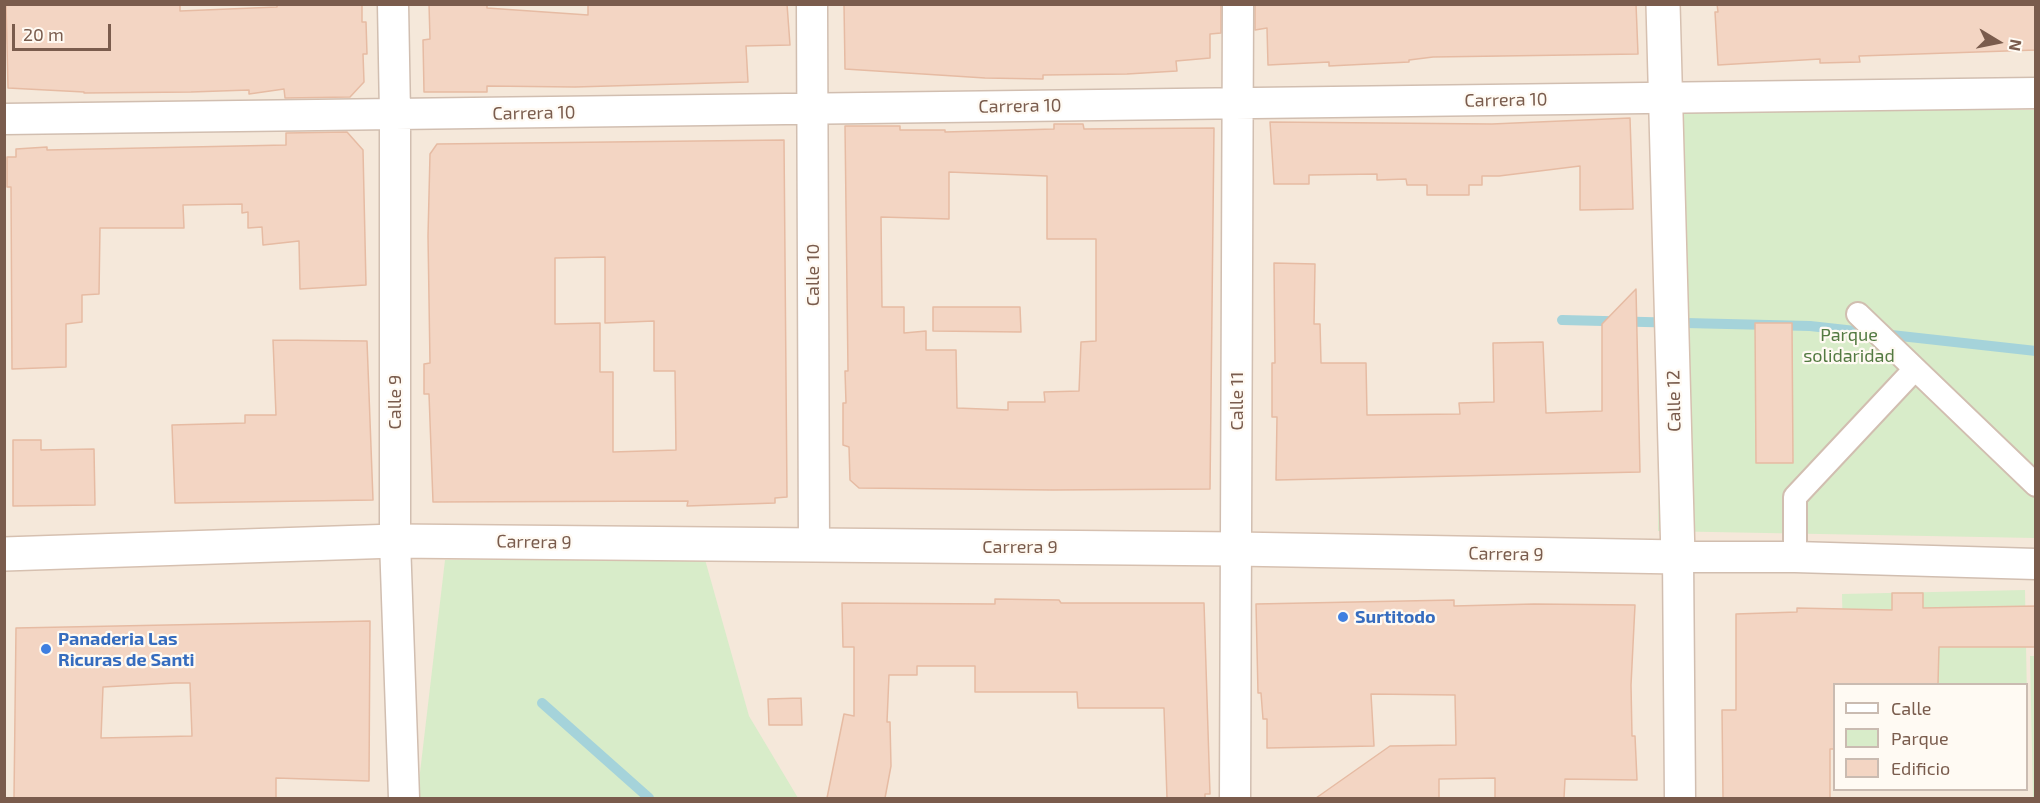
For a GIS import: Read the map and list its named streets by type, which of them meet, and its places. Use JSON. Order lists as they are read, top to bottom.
{
  "streets": {
    "main road": ["Calle 12", "Carrera 9"],
    "street": [
      "Carrera 10",
      "Calle 10",
      "Calle 11",
      "Calle 9"
    ]
  },
  "crossings": [
    ["Carrera 10", "Calle 10"],
    ["Carrera 10", "Calle 11"],
    ["Carrera 10", "Calle 12"],
    ["Carrera 10", "Calle 9"],
    ["Calle 10", "Carrera 9"],
    ["Calle 11", "Carrera 9"],
    ["Calle 12", "Carrera 9"],
    ["Calle 9", "Carrera 9"]
  ],
  "parks": ["Parque solidaridad"],
  "places": ["Surtitodo", "Panaderia Las Ricuras de Santi"],
  "legend": ["Calle", "Parque", "Edificio"],
  "scale_bar": "20 m",
  "north": "right"
}
